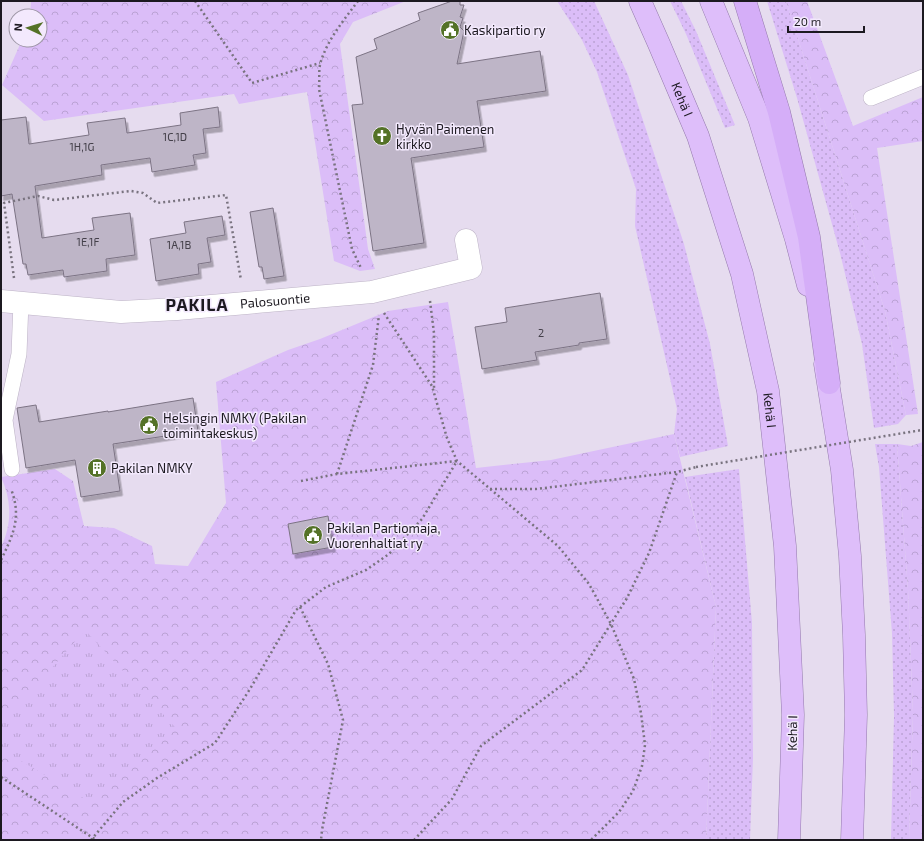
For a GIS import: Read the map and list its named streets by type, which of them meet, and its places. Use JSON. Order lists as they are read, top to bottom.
{
  "streets": {
    "highway": ["Kehä I"],
    "street": ["Palosuontie"]
  },
  "districts": ["PAKILA"],
  "places": {
    "public building": ["Kaskipartio ry", "Helsingin NMKY (Pakilan toimintakeskus)", "Pakilan Partiomaja, Vuorenhaltiat ry"],
    "church": ["Hyvän Paimenen kirkko"],
    "building": ["Pakilan NMKY"]
  },
  "house_numbers": [
    "1C,1D",
    "1H,1G",
    "1E,1F",
    "1A,1B",
    "2"
  ],
  "scale_bar": "20 m",
  "north": "left"
}
